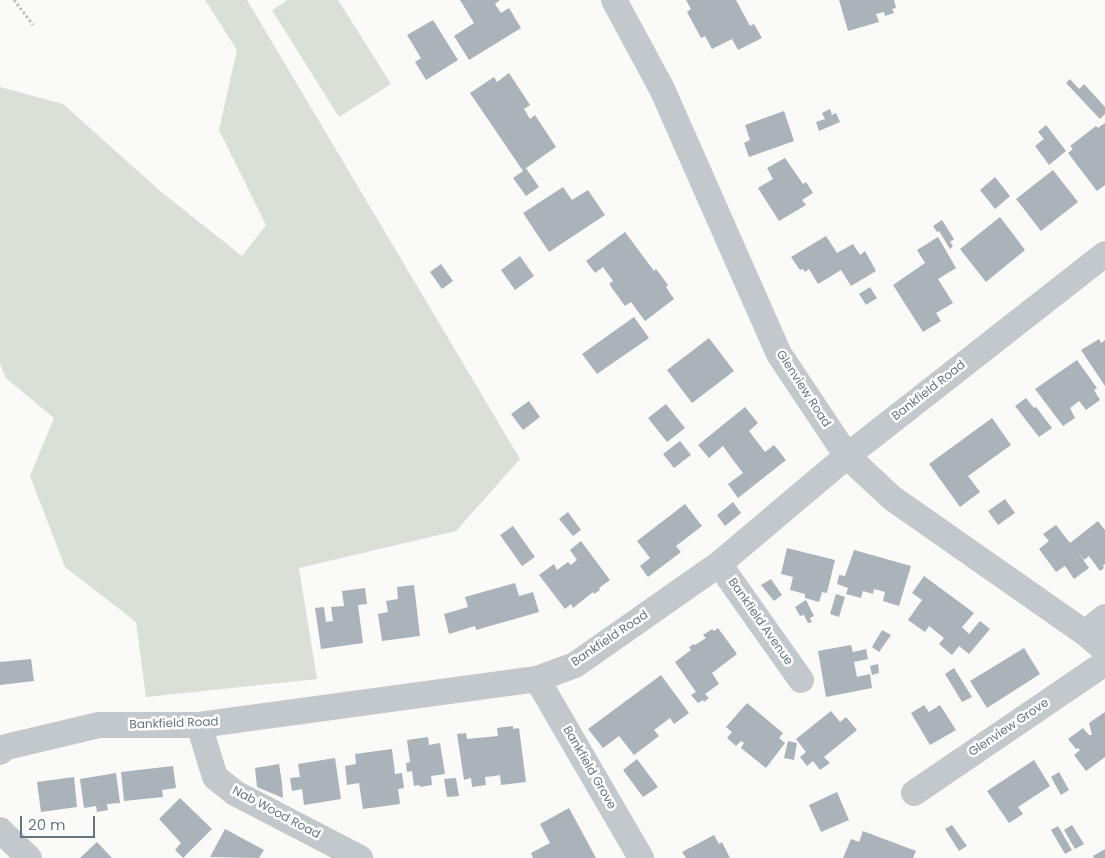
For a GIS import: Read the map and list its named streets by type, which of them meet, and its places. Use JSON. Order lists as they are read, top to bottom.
{
  "streets": {
    "street": [
      "Glenview Road",
      "Bankfield Road",
      "Bankfield Avenue",
      "Glenview Grove",
      "Bankfield Grove",
      "Nab Wood Road"
    ]
  },
  "crossings": [
    ["Glenview Road", "Bankfield Road"],
    ["Bankfield Road", "Bankfield Avenue"],
    ["Bankfield Road", "Bankfield Grove"],
    ["Bankfield Road", "Nab Wood Road"]
  ],
  "scale_bar": "20 m"
}
